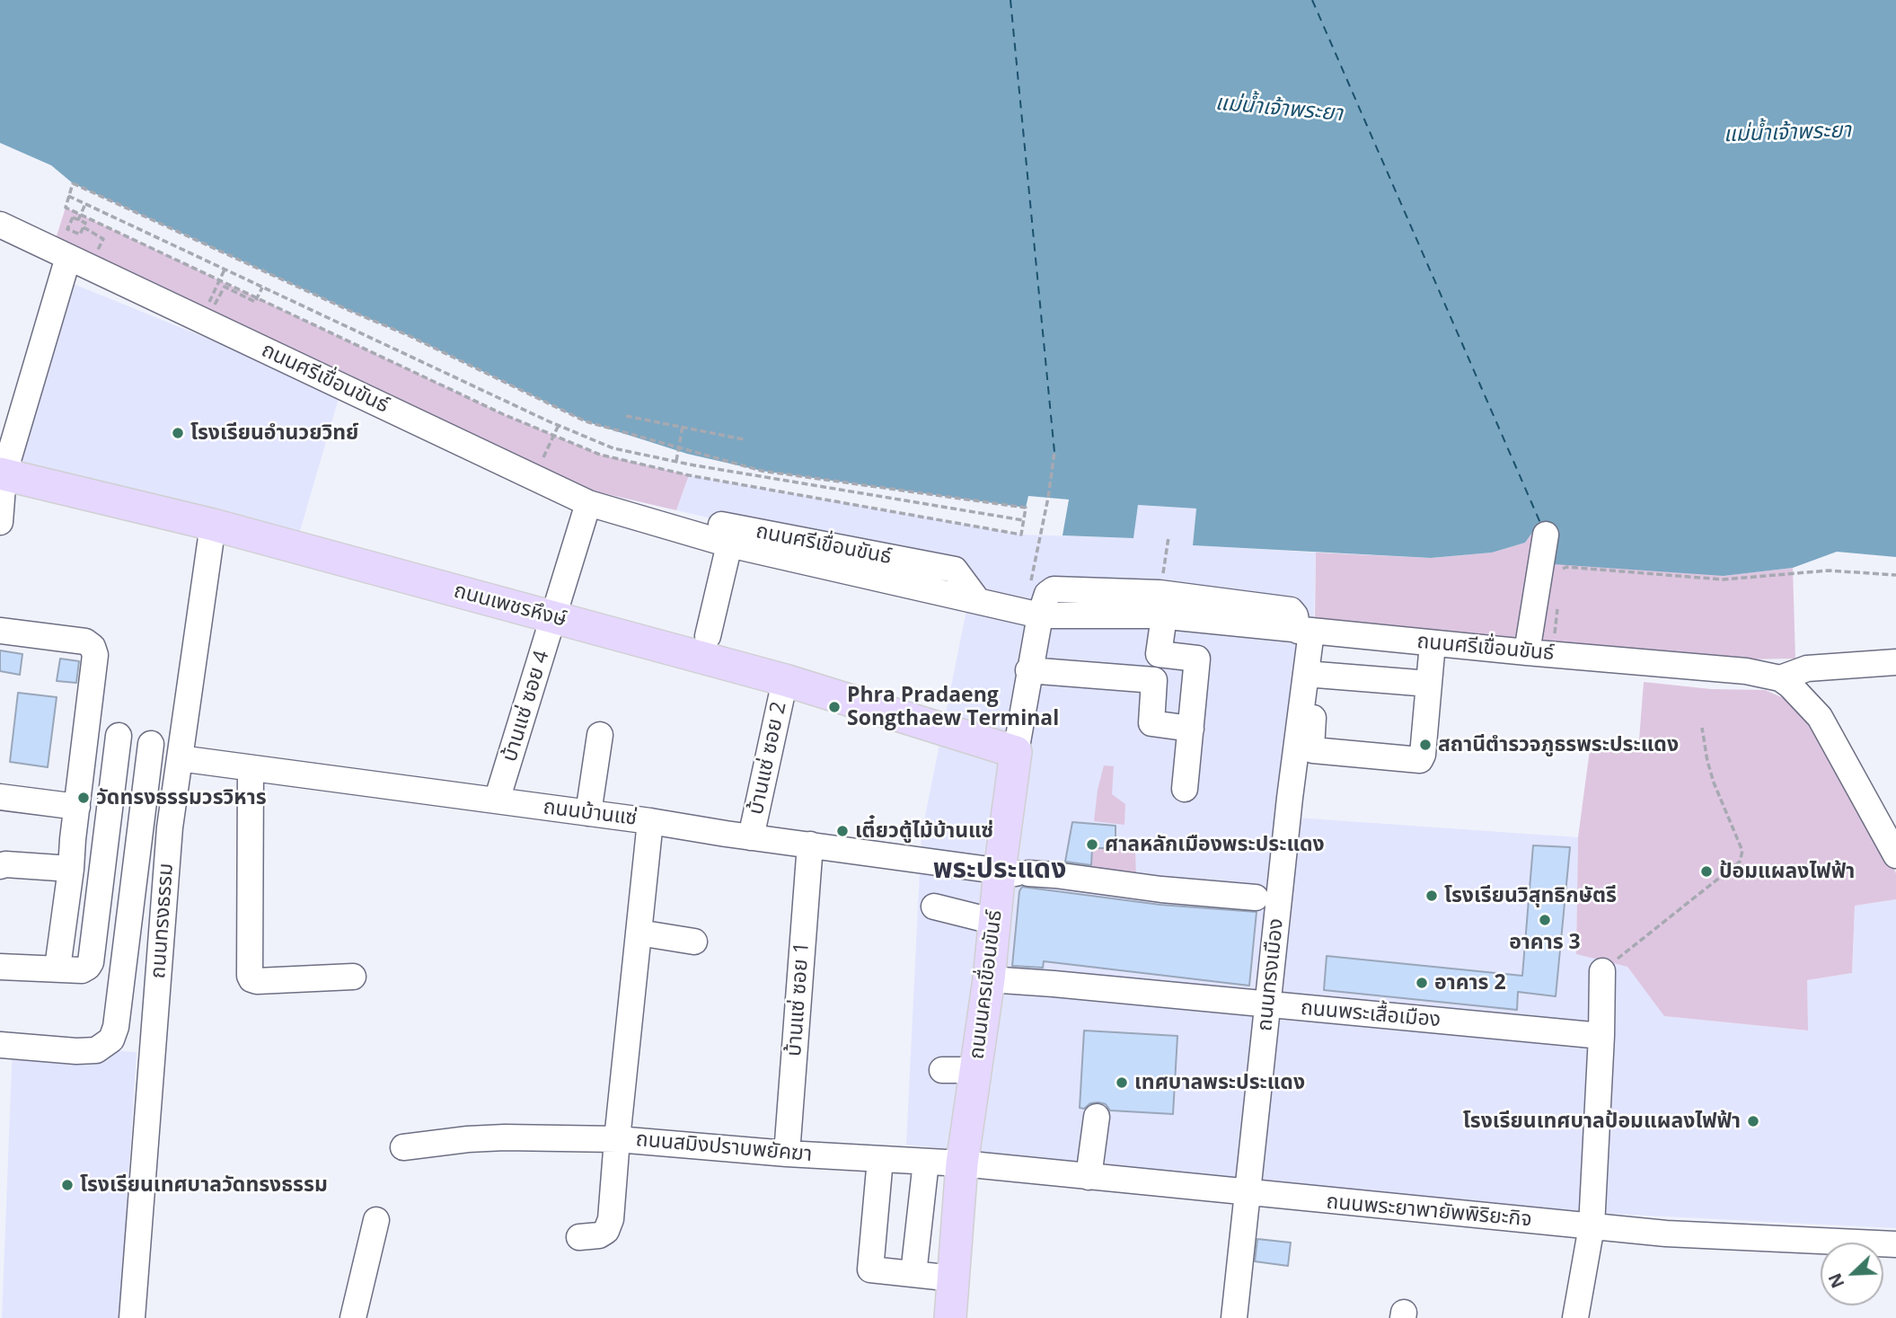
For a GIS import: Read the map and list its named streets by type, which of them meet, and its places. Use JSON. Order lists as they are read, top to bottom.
{
  "streets": {
    "main road": ["ถนนเพชรหึงษ์", "ถนนนครเขื่อนขันธ์"],
    "street": [
      "ถนนศรีเขื่อนขันธ์",
      "บ้านแซ่ ซอย 4",
      "บ้านแซ่ ซอย 2",
      "ถนนบ้านแซ่",
      "ถนนทรงธรรม",
      "ถนนทรงเมือง",
      "บ้านแซ่ ซอย 1",
      "ถนนพระเสื้อเมือง",
      "ถนนสมิงปราบพยัคฆา",
      "ถนนพระยาพายัพพิริยะกิจ"
    ]
  },
  "crossings": [
    ["ถนนศรีเขื่อนขันธ์", "บ้านแซ่ ซอย 4"],
    ["ถนนศรีเขื่อนขันธ์", "ถนนทรงเมือง"],
    ["ถนนศรีเขื่อนขันธ์", "ถนนนครเขื่อนขันธ์"],
    ["ถนนเพชรหึงษ์", "บ้านแซ่ ซอย 4"],
    ["ถนนเพชรหึงษ์", "บ้านแซ่ ซอย 2"],
    ["ถนนเพชรหึงษ์", "ถนนทรงธรรม"],
    ["ถนนเพชรหึงษ์", "ถนนนครเขื่อนขันธ์"],
    ["บ้านแซ่ ซอย 4", "ถนนบ้านแซ่"],
    ["บ้านแซ่ ซอย 2", "ถนนบ้านแซ่"],
    ["ถนนบ้านแซ่", "ถนนทรงธรรม"],
    ["ถนนบ้านแซ่", "ถนนนครเขื่อนขันธ์"],
    ["ถนนบ้านแซ่", "บ้านแซ่ ซอย 1"],
    ["ถนนบ้านแซ่", "ถนนสมิงปราบพยัคฆา"],
    ["ถนนทรงเมือง", "ถนนนครเขื่อนขันธ์"],
    ["ถนนทรงเมือง", "ถนนพระเสื้อเมือง"],
    ["ถนนทรงเมือง", "ถนนพระยาพายัพพิริยะกิจ"],
    ["ถนนนครเขื่อนขันธ์", "ถนนพระเสื้อเมือง"],
    ["ถนนนครเขื่อนขันธ์", "ถนนสมิงปราบพยัคฆา"],
    ["ถนนนครเขื่อนขันธ์", "ถนนพระยาพายัพพิริยะกิจ"],
    ["บ้านแซ่ ซอย 1", "ถนนสมิงปราบพยัคฆา"],
    ["ถนนสมิงปราบพยัคฆา", "ถนนพระยาพายัพพิริยะกิจ"]
  ],
  "districts": ["พระประแดง"],
  "water": ["แม่น้ำเจ้าพระยา"],
  "places": [
    "โรงเรียนอำนวยวิทย์",
    "Phra Pradaeng Songthaew Terminal",
    "สถานีตำรวจภูธรพระประแดง",
    "วัดทรงธรรมวรวิหาร",
    "เตี๋ยวตู้ไม้บ้านแซ่",
    "ศาลหลักเมืองพระประแดง",
    "ป้อมแผลงไฟฟ้า",
    "โรงเรียนวิสุทธิกษัตรี",
    "อาคาร 3",
    "อาคาร 2",
    "เทศบาลพระประแดง",
    "โรงเรียนเทศบาลป้อมแผลงไฟฟ้า",
    "โรงเรียนเทศบาลวัดทรงธรรม"
  ],
  "north": "bottom left"
}
